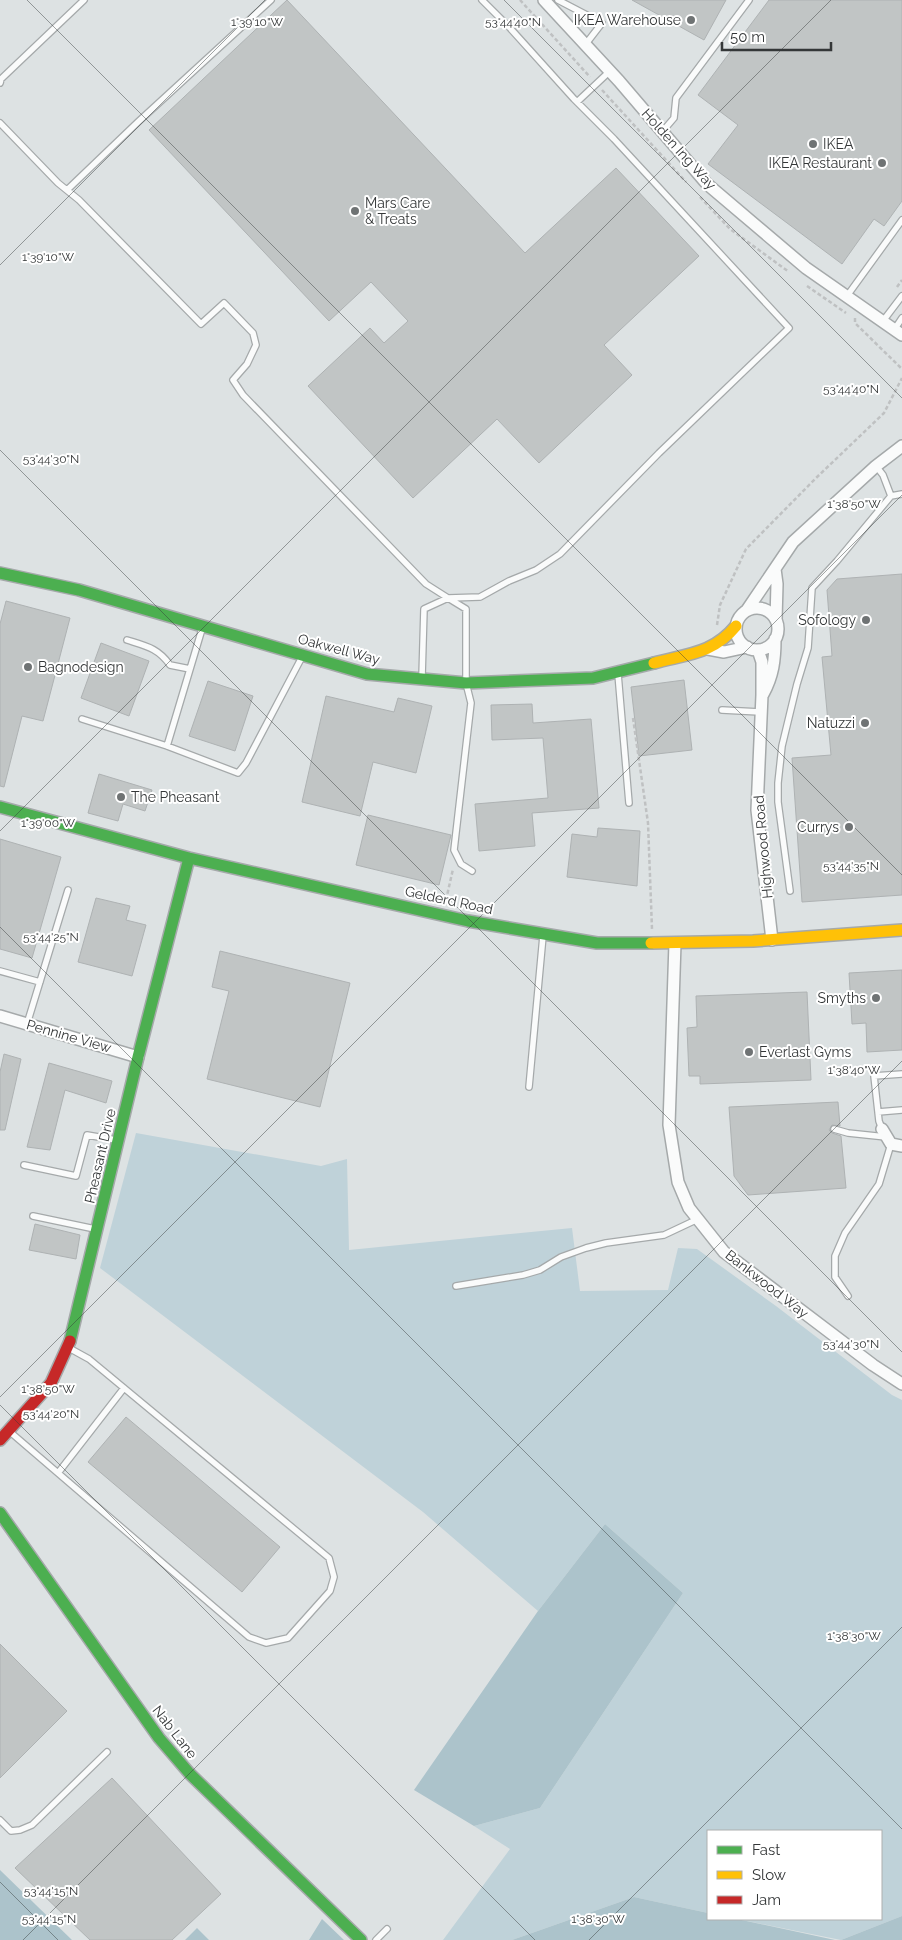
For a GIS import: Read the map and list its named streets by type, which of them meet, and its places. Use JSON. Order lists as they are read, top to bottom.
{
  "streets": {
    "street": [
      "Holden Ing Way",
      "Oakwell Way",
      "Highwood Road",
      "Gelderd Road",
      "Pennine View",
      "Pheasant Drive",
      "Bankwood Way",
      "Nab Lane"
    ]
  },
  "crossings": [
    ["Oakwell Way", "Highwood Road"],
    ["Highwood Road", "Gelderd Road"],
    ["Gelderd Road", "Pheasant Drive"],
    ["Gelderd Road", "Bankwood Way"],
    ["Pennine View", "Pheasant Drive"]
  ],
  "places": [
    "IKEA Warehouse",
    "IKEA",
    "IKEA Restaurant",
    "Mars Care & Treats",
    "Sofology",
    "Bagnodesign",
    "Natuzzi",
    "The Pheasant",
    "Currys",
    "Smyths",
    "Everlast Gyms"
  ],
  "legend": ["Fast", "Slow", "Jam"],
  "scale_bar": "50 m",
  "coordinates": [
    "1°39'10\"W",
    "53°44'40\"N",
    "53°44'30\"N",
    "1°38'50\"W",
    "1°39'00\"W",
    "53°44'35\"N",
    "53°44'25\"N",
    "1°38'40\"W",
    "53°44'20\"N",
    "1°38'30\"W",
    "53°44'15\"N"
  ]
}
